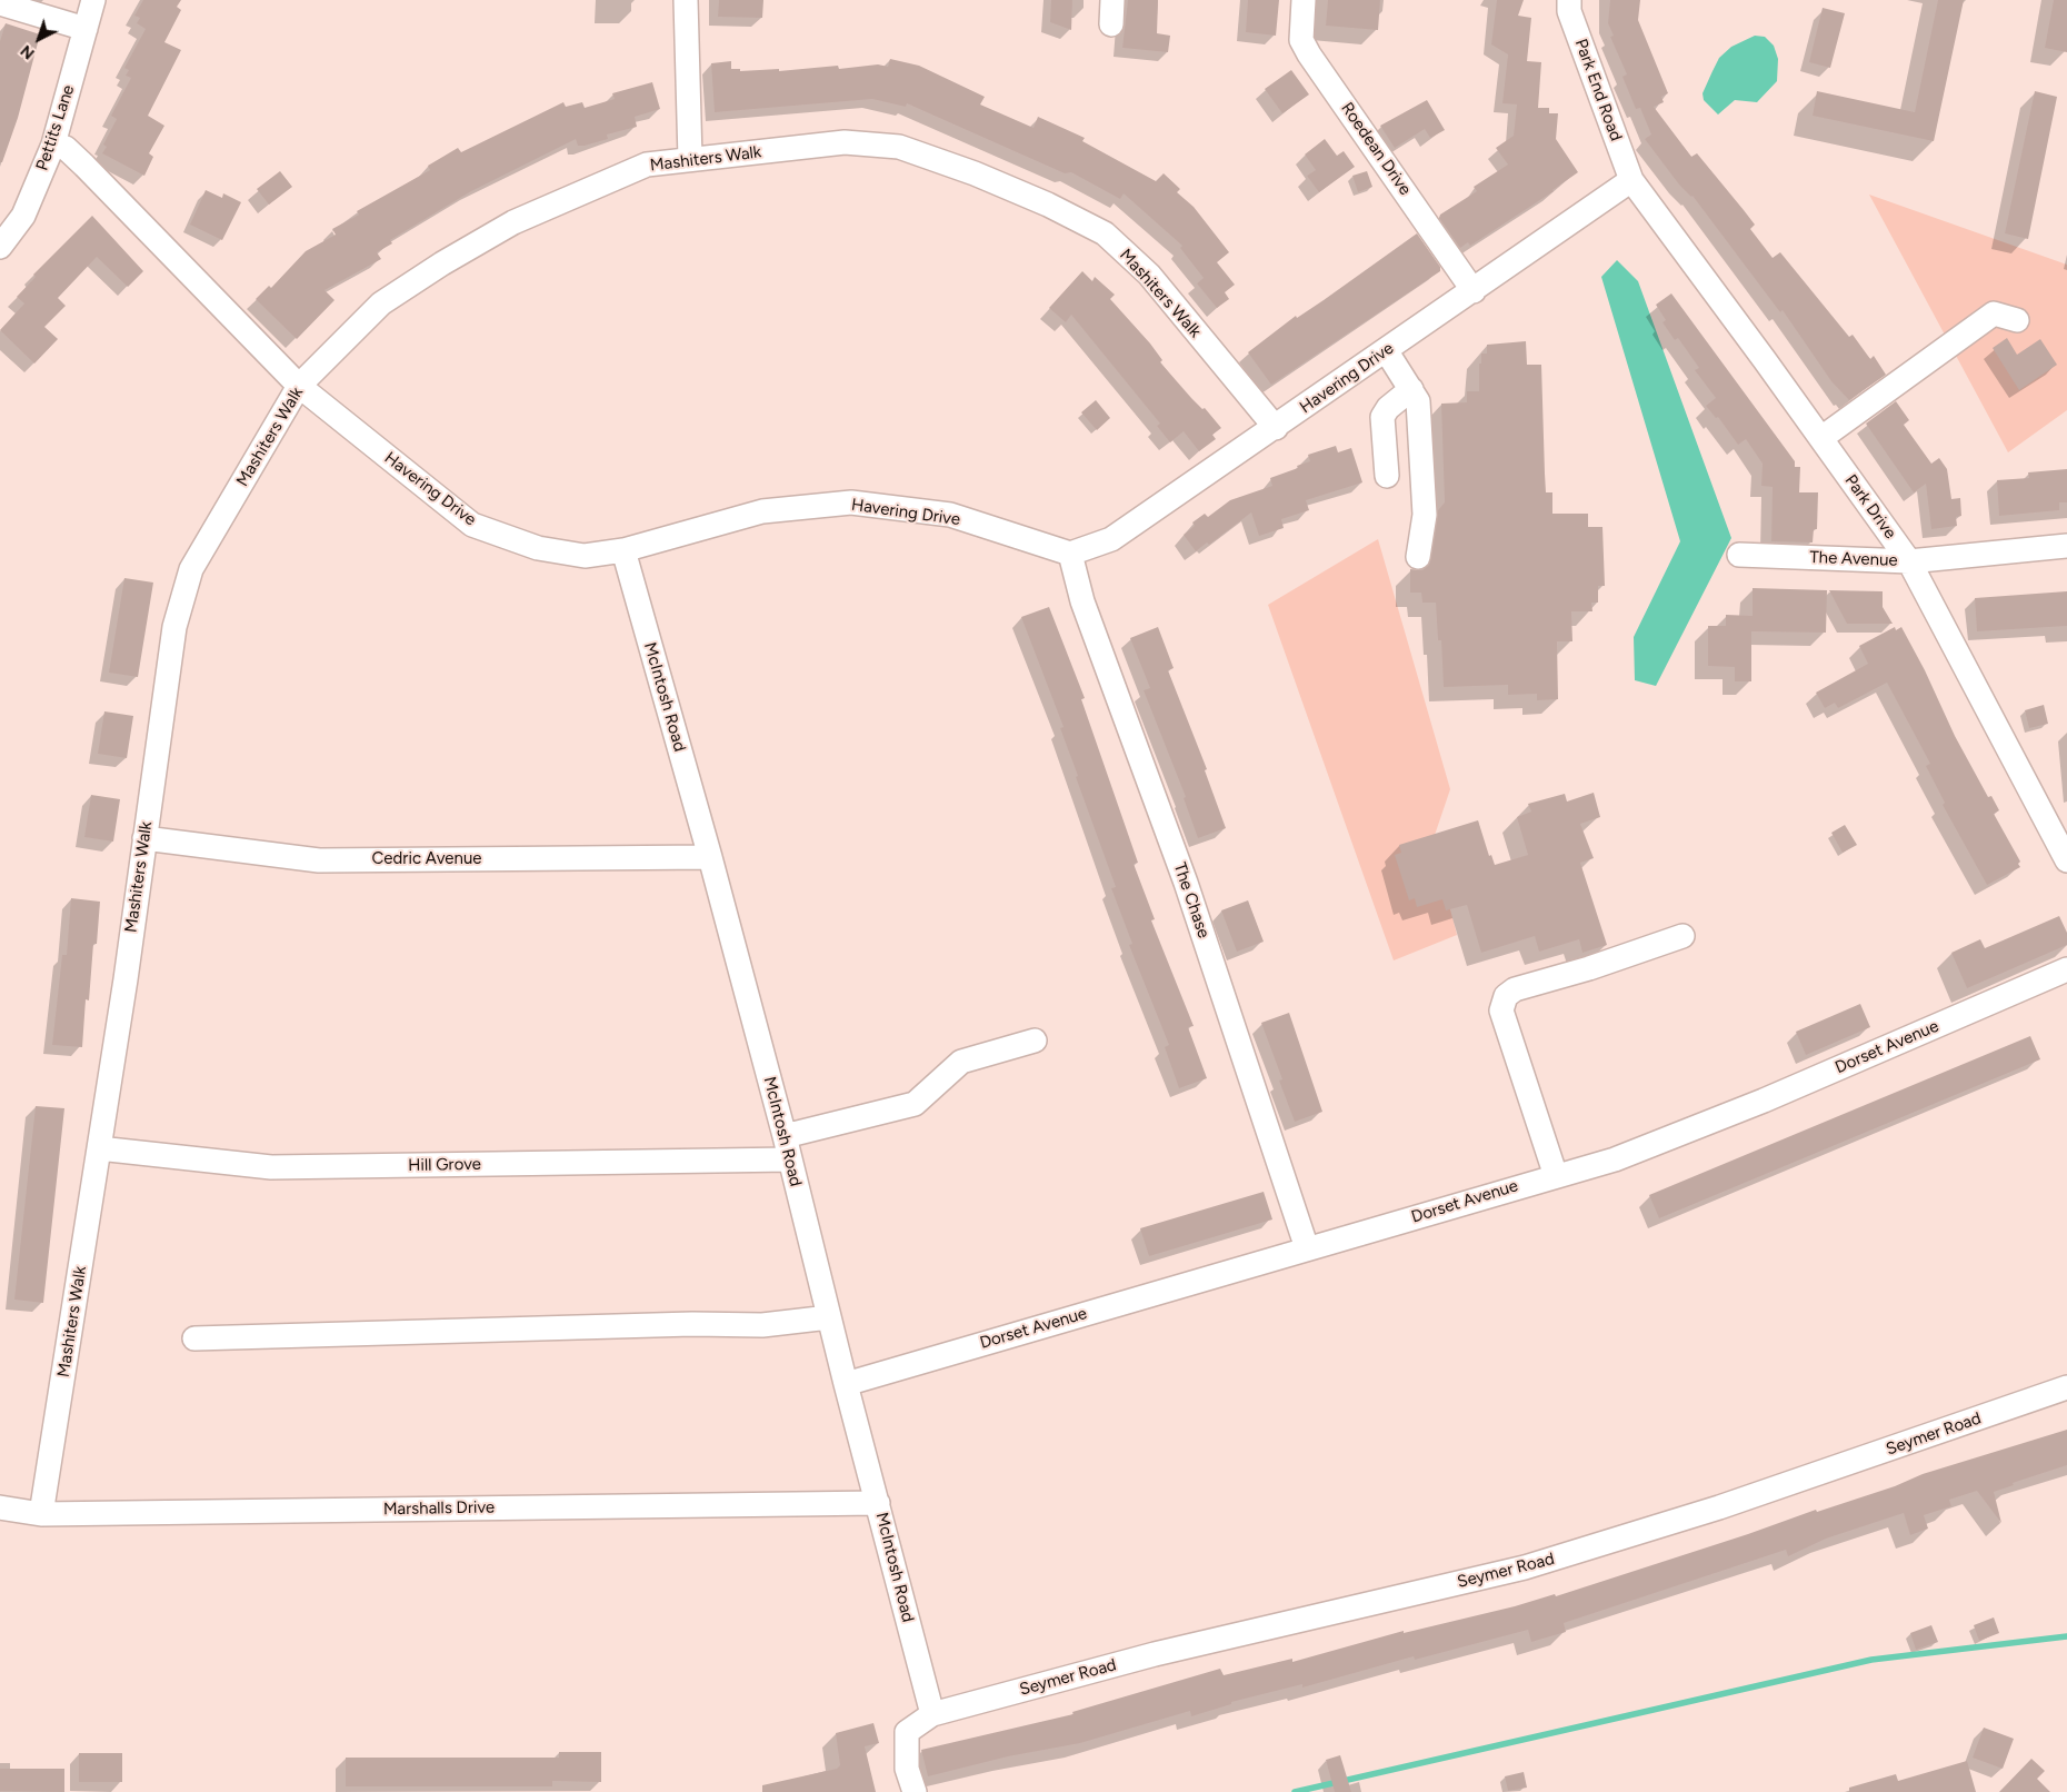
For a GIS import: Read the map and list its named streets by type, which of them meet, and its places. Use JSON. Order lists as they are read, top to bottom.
{
  "streets": {
    "street": [
      "Park End Road",
      "Pettits Lane",
      "Roedean Drive",
      "Mashiters Walk",
      "Havering Drive",
      "Park Drive",
      "The Avenue",
      "McIntosh Road",
      "Cedric Avenue",
      "The Chase",
      "Dorset Avenue",
      "Hill Grove",
      "Seymer Road",
      "Marshalls Drive"
    ]
  },
  "crossings": [
    ["Park End Road", "Havering Drive"],
    ["Park End Road", "Park Drive"],
    ["Pettits Lane", "Havering Drive"],
    ["Roedean Drive", "Havering Drive"],
    ["Mashiters Walk", "Havering Drive"],
    ["Mashiters Walk", "Cedric Avenue"],
    ["Mashiters Walk", "Hill Grove"],
    ["Mashiters Walk", "Marshalls Drive"],
    ["Havering Drive", "Park Drive"],
    ["Havering Drive", "McIntosh Road"],
    ["Havering Drive", "The Chase"],
    ["Park Drive", "The Avenue"],
    ["McIntosh Road", "Cedric Avenue"],
    ["McIntosh Road", "Dorset Avenue"],
    ["McIntosh Road", "Hill Grove"],
    ["McIntosh Road", "Seymer Road"],
    ["McIntosh Road", "Marshalls Drive"],
    ["The Chase", "Dorset Avenue"]
  ],
  "north": "bottom left"
}
